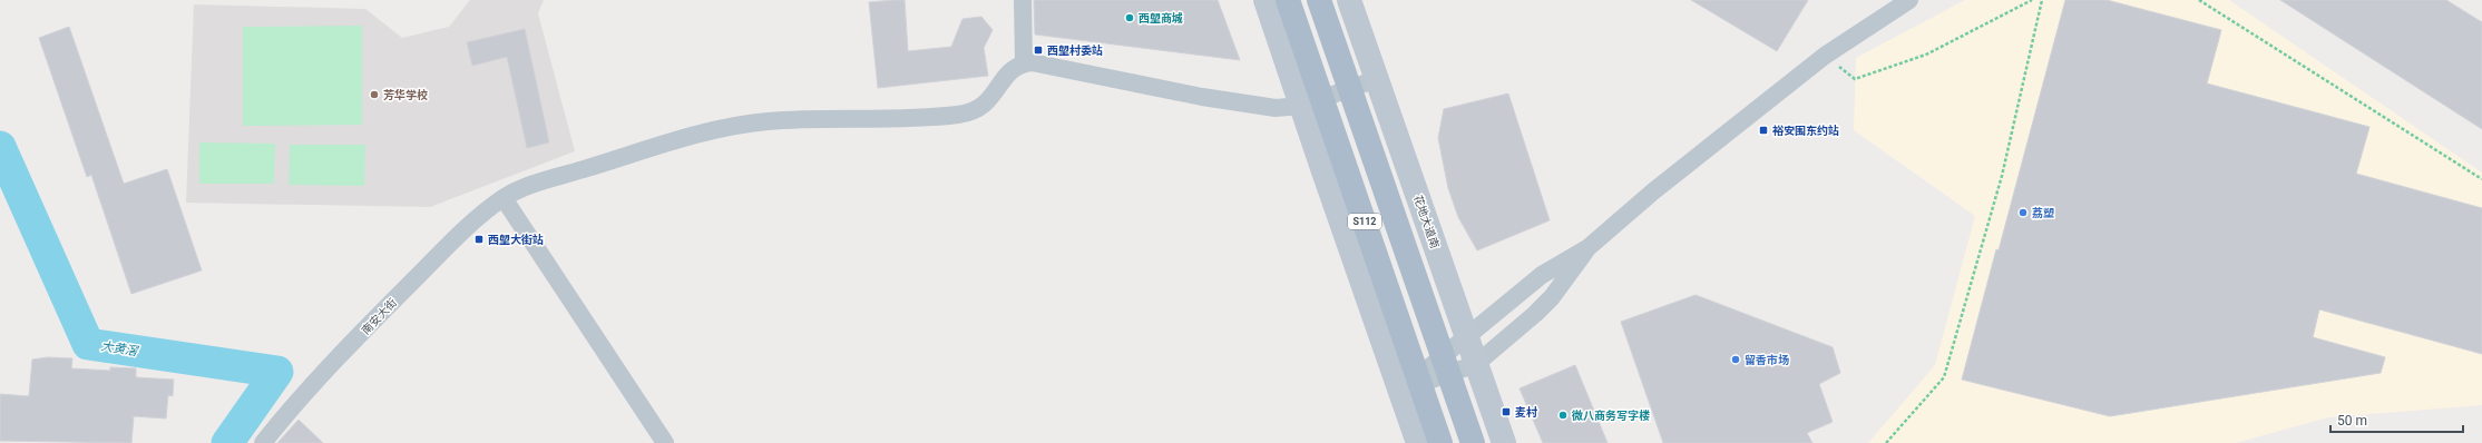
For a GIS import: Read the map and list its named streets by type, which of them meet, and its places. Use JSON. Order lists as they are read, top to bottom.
{
  "streets": {
    "main road": ["S112", "花地大道南"],
    "street": ["南安大街"]
  },
  "water": ["大黄滘"],
  "places": {
    "other": [
      "西塱商城",
      "芳华学校",
      "荔塑",
      "留香市场",
      "微八商务写字楼"
    ],
    "transit": [
      "西塱村委站",
      "裕安围东约站",
      "西塱大街站",
      "麦村"
    ]
  },
  "scale_bar": "50 m"
}
